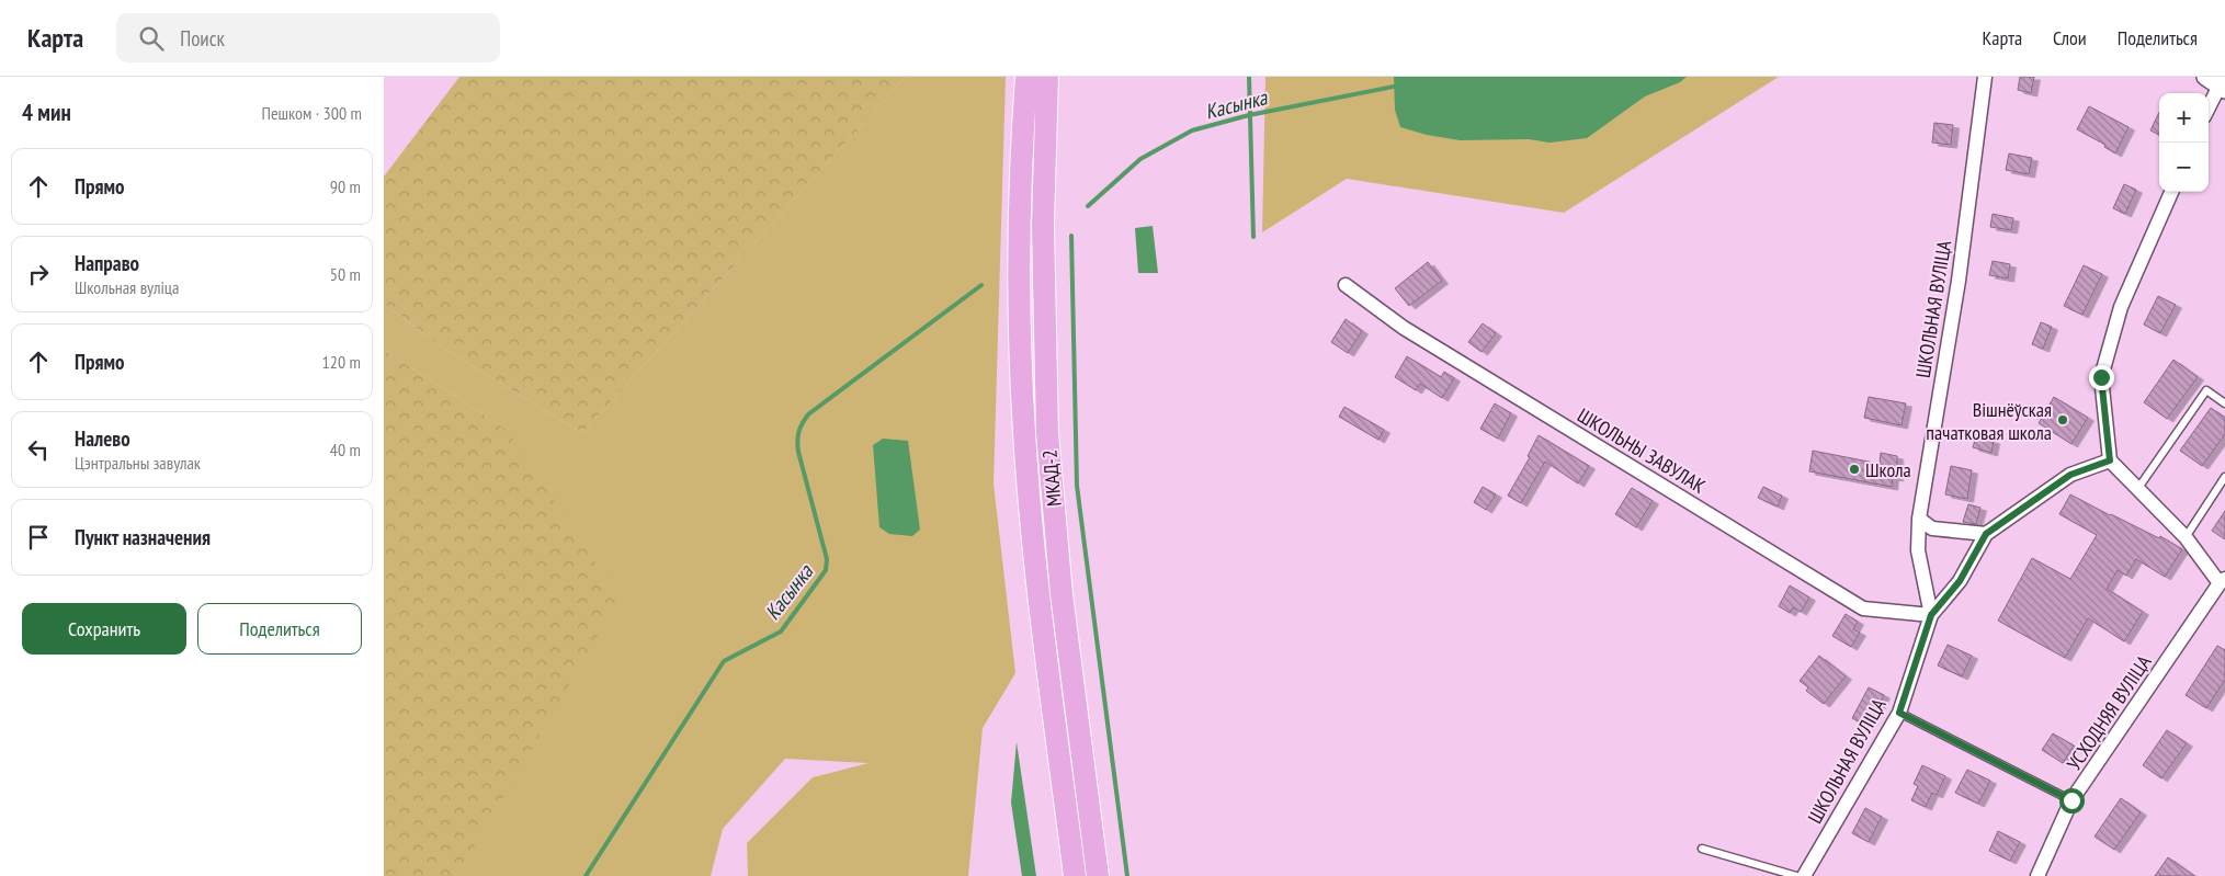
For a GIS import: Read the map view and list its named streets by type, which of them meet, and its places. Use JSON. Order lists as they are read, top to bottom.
{
  "streets": {
    "highway": ["МКАД-2"],
    "street": ["ШКОЛЬНАЯ ВУЛІЦА", "ШКОЛЬНЫ ЗАВУЛАК", "УСХОДНЯЯ ВУЛІЦА"]
  },
  "crossings": [
    ["ШКОЛЬНАЯ ВУЛІЦА", "ШКОЛЬНЫ ЗАВУЛАК"]
  ],
  "water": ["Касынка"],
  "places": ["Вішнёўская пачатковая школа", "Школа"],
  "page": {
    "header": "Карта",
    "search": "Поиск",
    "nav": ["Карта", "Слои", "Поделиться"],
    "heading": ["4 мин", "Пешком · 300 m"],
    "map_buttons": ["+", "−"],
    "list": [
      ["Прямо", "90 m"],
      ["Направо", "Школьная вуліца", "50 m"],
      ["Прямо", "120 m"],
      ["Налево", "Цэнтральны завулак", "40 m"],
      "Пункт назначения"
    ],
    "buttons": ["Сохранить", "Поделиться"]
  }
}
